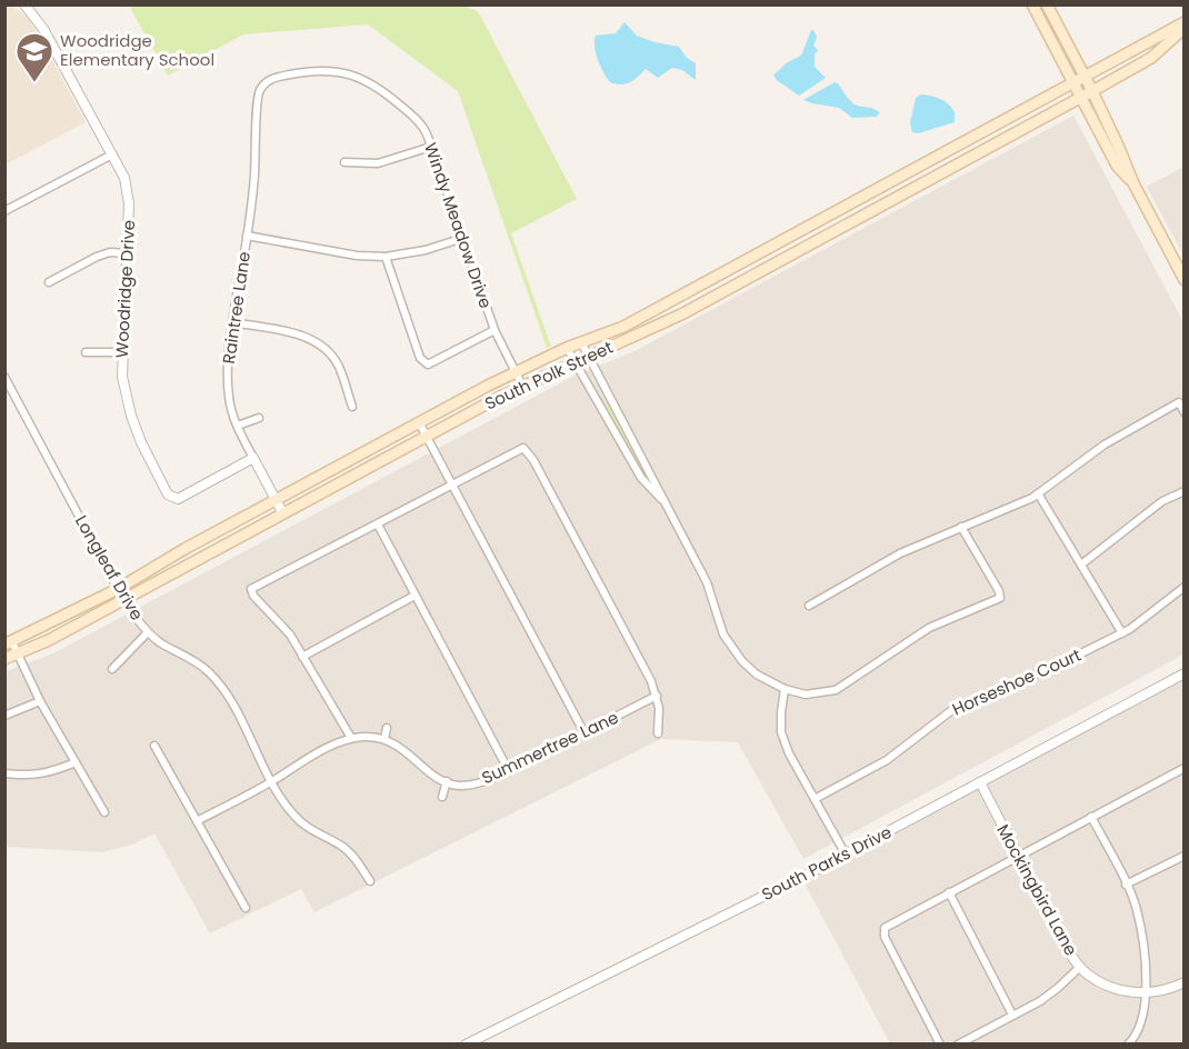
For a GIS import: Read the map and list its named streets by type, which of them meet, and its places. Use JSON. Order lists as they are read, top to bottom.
{
  "streets": {
    "main road": ["South Polk Street"],
    "street": [
      "Windy Meadow Drive",
      "Woodridge Drive",
      "Raintree Lane",
      "Longleaf Drive",
      "Horseshoe Court",
      "Summertree Lane",
      "South Parks Drive",
      "Mockingbird Lane"
    ]
  },
  "crossings": [
    ["Windy Meadow Drive", "Raintree Lane"],
    ["Windy Meadow Drive", "South Polk Street"],
    ["Woodridge Drive", "Raintree Lane"],
    ["Raintree Lane", "South Polk Street"],
    ["South Polk Street", "Longleaf Drive"],
    ["South Parks Drive", "Mockingbird Lane"]
  ],
  "places": {
    "school or university": ["Woodridge Elementary School"]
  }
}
